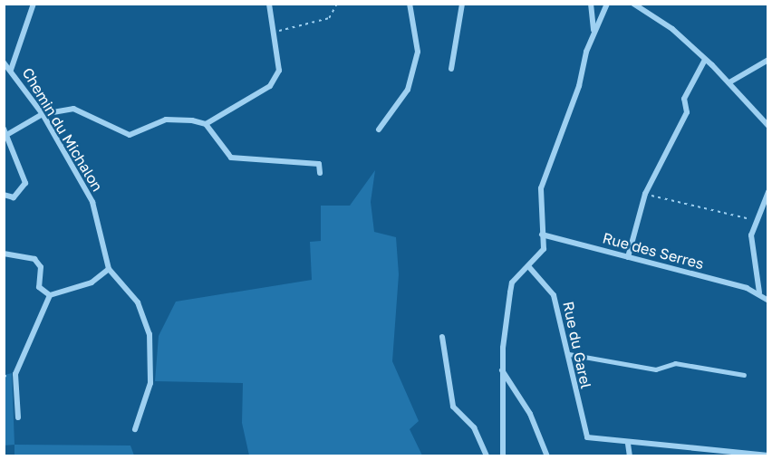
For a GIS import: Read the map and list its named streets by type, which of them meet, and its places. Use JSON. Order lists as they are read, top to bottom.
{
  "streets": {
    "street": ["Chemin du Michalon", "Rue des Serres", "Rue du Garel"]
  }
}
